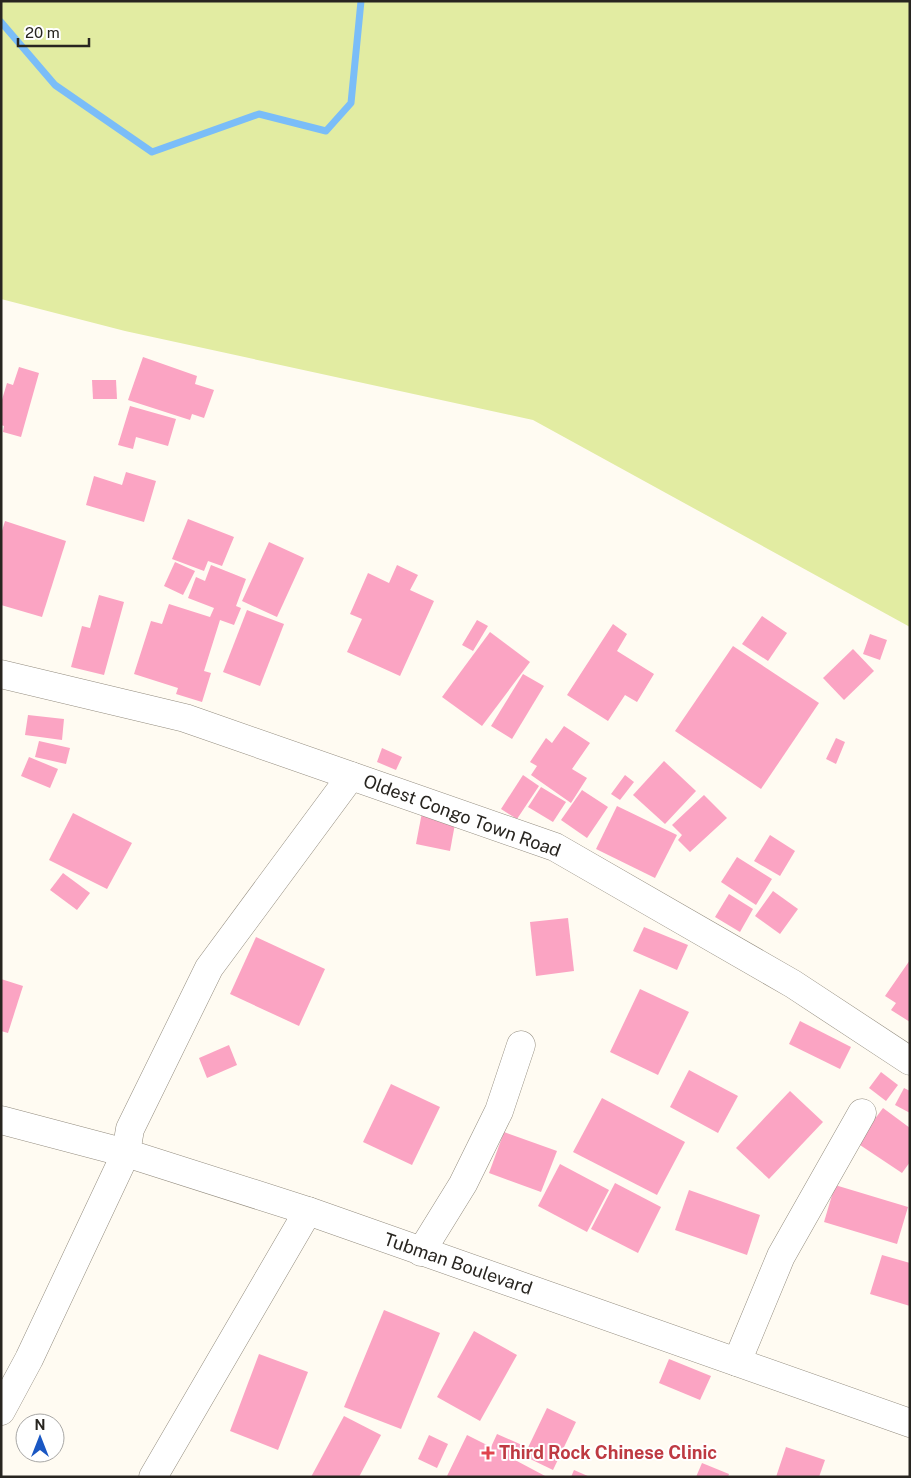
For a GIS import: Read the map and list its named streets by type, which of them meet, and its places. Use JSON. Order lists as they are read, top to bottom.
{
  "streets": {
    "main road": ["Oldest Congo Town Road", "Tubman Boulevard"]
  },
  "places": {
    "health": ["Third Rock Chinese Clinic"]
  },
  "scale_bar": "20 m",
  "north": "top"
}
